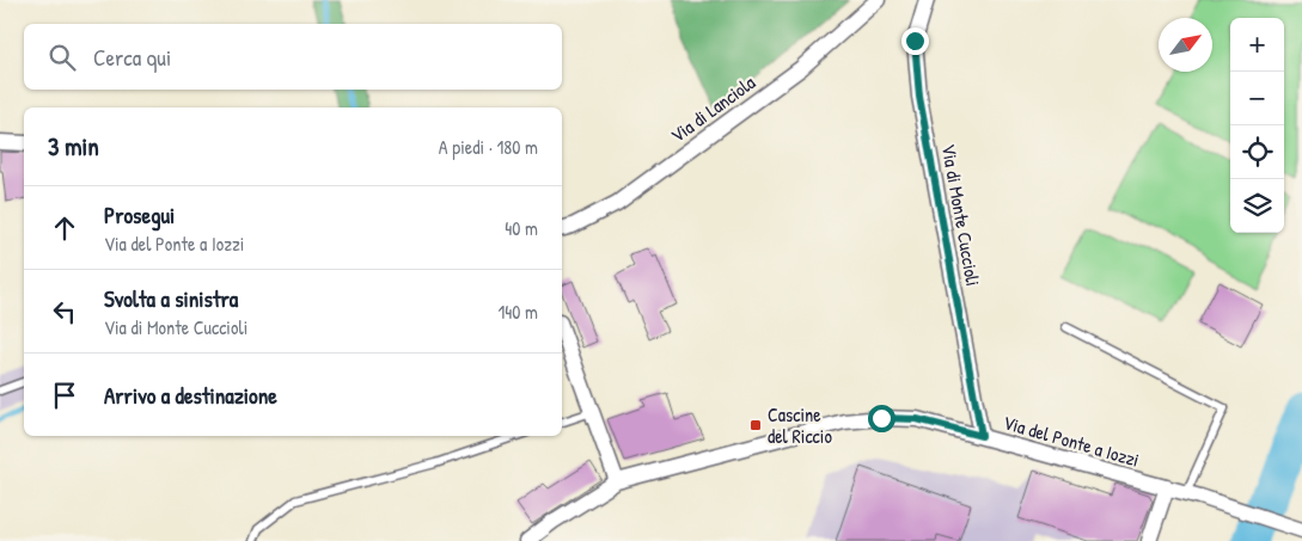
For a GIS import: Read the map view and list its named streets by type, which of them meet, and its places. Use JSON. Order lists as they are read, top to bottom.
{
  "streets": {
    "street": ["Via di Lanciola", "Via di Monte Cuccioli", "Via del Ponte a Iozzi"]
  },
  "crossings": [
    ["Via di Monte Cuccioli", "Via del Ponte a Iozzi"]
  ],
  "places": {
    "transit": ["Cascine del Riccio"]
  },
  "north": "top right",
  "page": {
    "map_buttons": ["+", "−"],
    "search": "Cerca qui",
    "heading": ["3 min", "A piedi · 180 m"],
    "list": [
      ["Prosegui", "Via del Ponte a Iozzi", "40 m"],
      ["Svolta a sinistra", "Via di Monte Cuccioli", "140 m"],
      "Arrivo a destinazione"
    ]
  }
}
